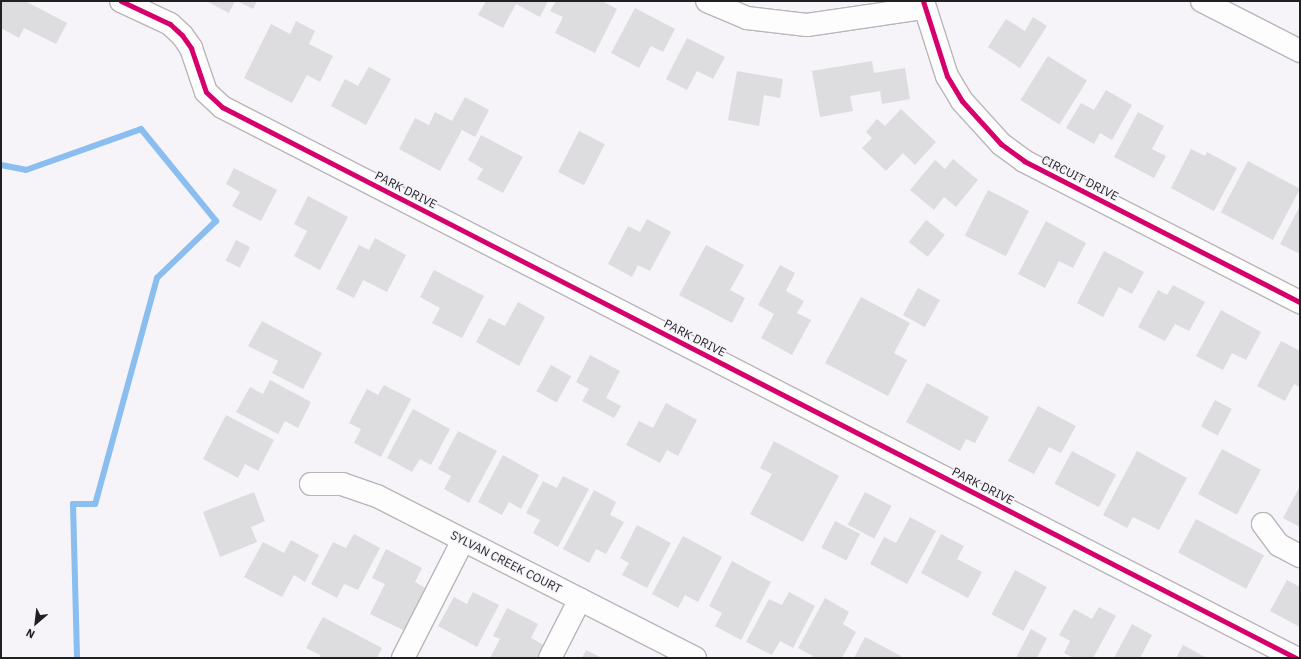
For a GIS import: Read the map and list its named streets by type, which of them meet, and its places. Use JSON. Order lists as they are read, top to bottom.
{
  "streets": {
    "street": ["CIRCUIT DRIVE", "PARK DRIVE", "SYLVAN CREEK COURT"]
  },
  "north": "bottom left"
}
